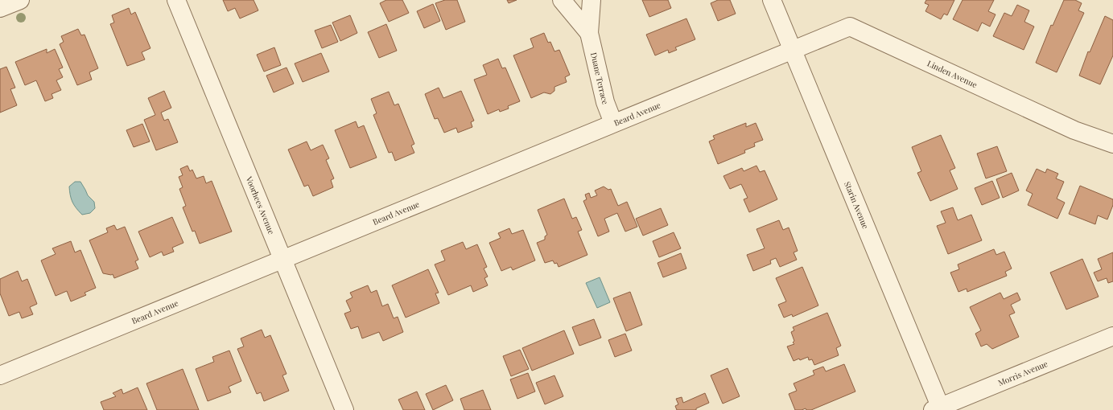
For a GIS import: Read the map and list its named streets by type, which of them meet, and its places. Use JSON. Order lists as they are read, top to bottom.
{
  "streets": {
    "street": [
      "Linden Avenue",
      "Duane Terrace",
      "Beard Avenue",
      "Voorhees Avenue",
      "Starin Avenue",
      "Morris Avenue"
    ]
  },
  "crossings": [
    ["Linden Avenue", "Beard Avenue"],
    ["Linden Avenue", "Starin Avenue"],
    ["Duane Terrace", "Beard Avenue"],
    ["Beard Avenue", "Voorhees Avenue"],
    ["Beard Avenue", "Starin Avenue"],
    ["Starin Avenue", "Morris Avenue"]
  ]
}
